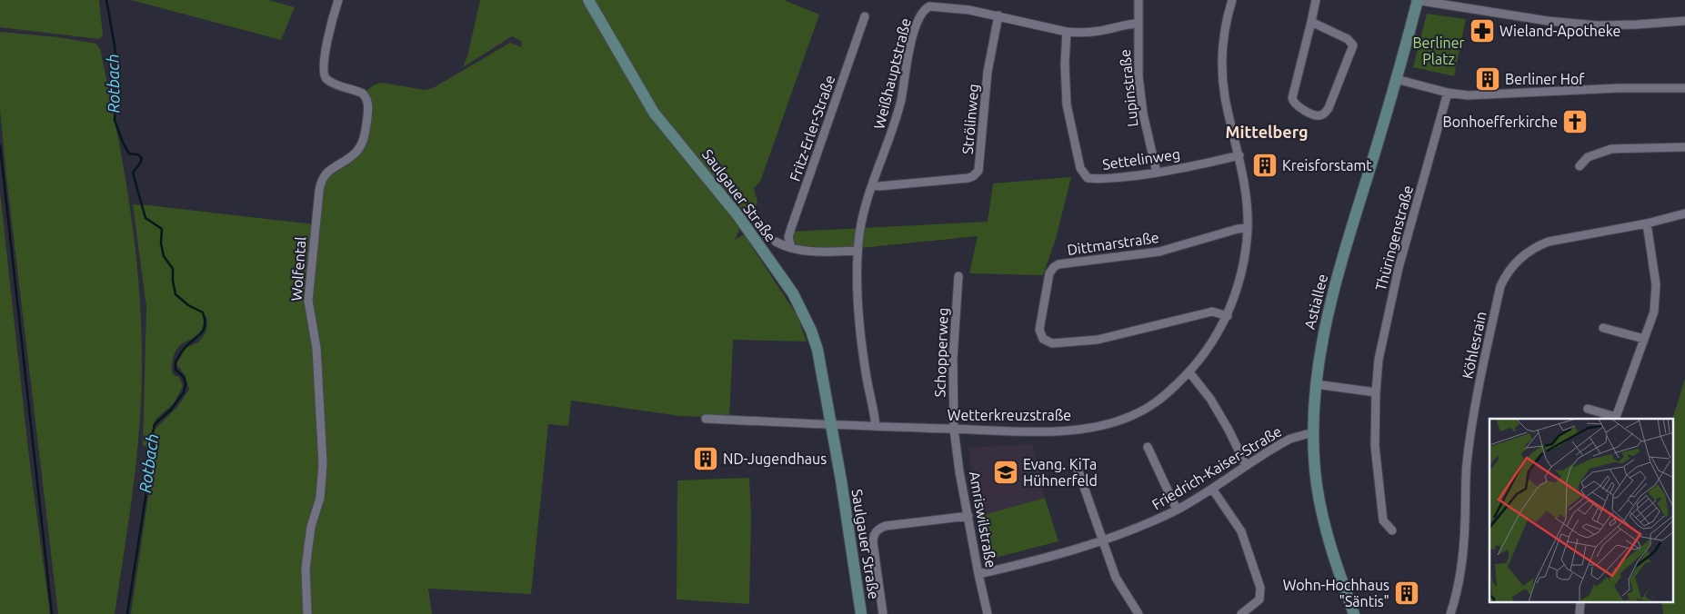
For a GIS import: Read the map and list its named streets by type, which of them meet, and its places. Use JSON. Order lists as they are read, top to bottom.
{
  "streets": {
    "main road": ["Saulgauer Straße", "Astiallee"],
    "street": [
      "Weißhauptstraße",
      "Lupinstraße",
      "Strölinweg",
      "Fritz-Erler-Straße",
      "Settelinweg",
      "Thüringenstraße",
      "Dittmarstraße",
      "Wolfental",
      "Köhlesrain",
      "Schopperweg",
      "Wetterkreuzstraße",
      "Friedrich-Kaiser-Straße",
      "Amriswilstraße"
    ]
  },
  "crossings": [
    ["Weißhauptstraße", "Lupinstraße"],
    ["Weißhauptstraße", "Strölinweg"],
    ["Weißhauptstraße", "Settelinweg"],
    ["Weißhauptstraße", "Wetterkreuzstraße"],
    ["Lupinstraße", "Settelinweg"],
    ["Settelinweg", "Wetterkreuzstraße"],
    ["Saulgauer Straße", "Wetterkreuzstraße"],
    ["Dittmarstraße", "Wetterkreuzstraße"],
    ["Astiallee", "Friedrich-Kaiser-Straße"],
    ["Schopperweg", "Wetterkreuzstraße"],
    ["Schopperweg", "Amriswilstraße"],
    ["Wetterkreuzstraße", "Amriswilstraße"],
    ["Friedrich-Kaiser-Straße", "Amriswilstraße"]
  ],
  "districts": ["Mittelberg"],
  "water": ["Rotbach"],
  "parks": ["Berliner Platz"],
  "places": {
    "pharmacy": ["Wieland-Apotheke"],
    "building": [
      "Berliner Hof",
      "Kreisforstamt",
      "ND-Jugendhaus",
      "Wohn-Hochhaus \"Säntis\""
    ],
    "church": ["Bonhoefferkirche"],
    "school or university": ["Evang. KiTa Hühnerfeld"]
  }
}
